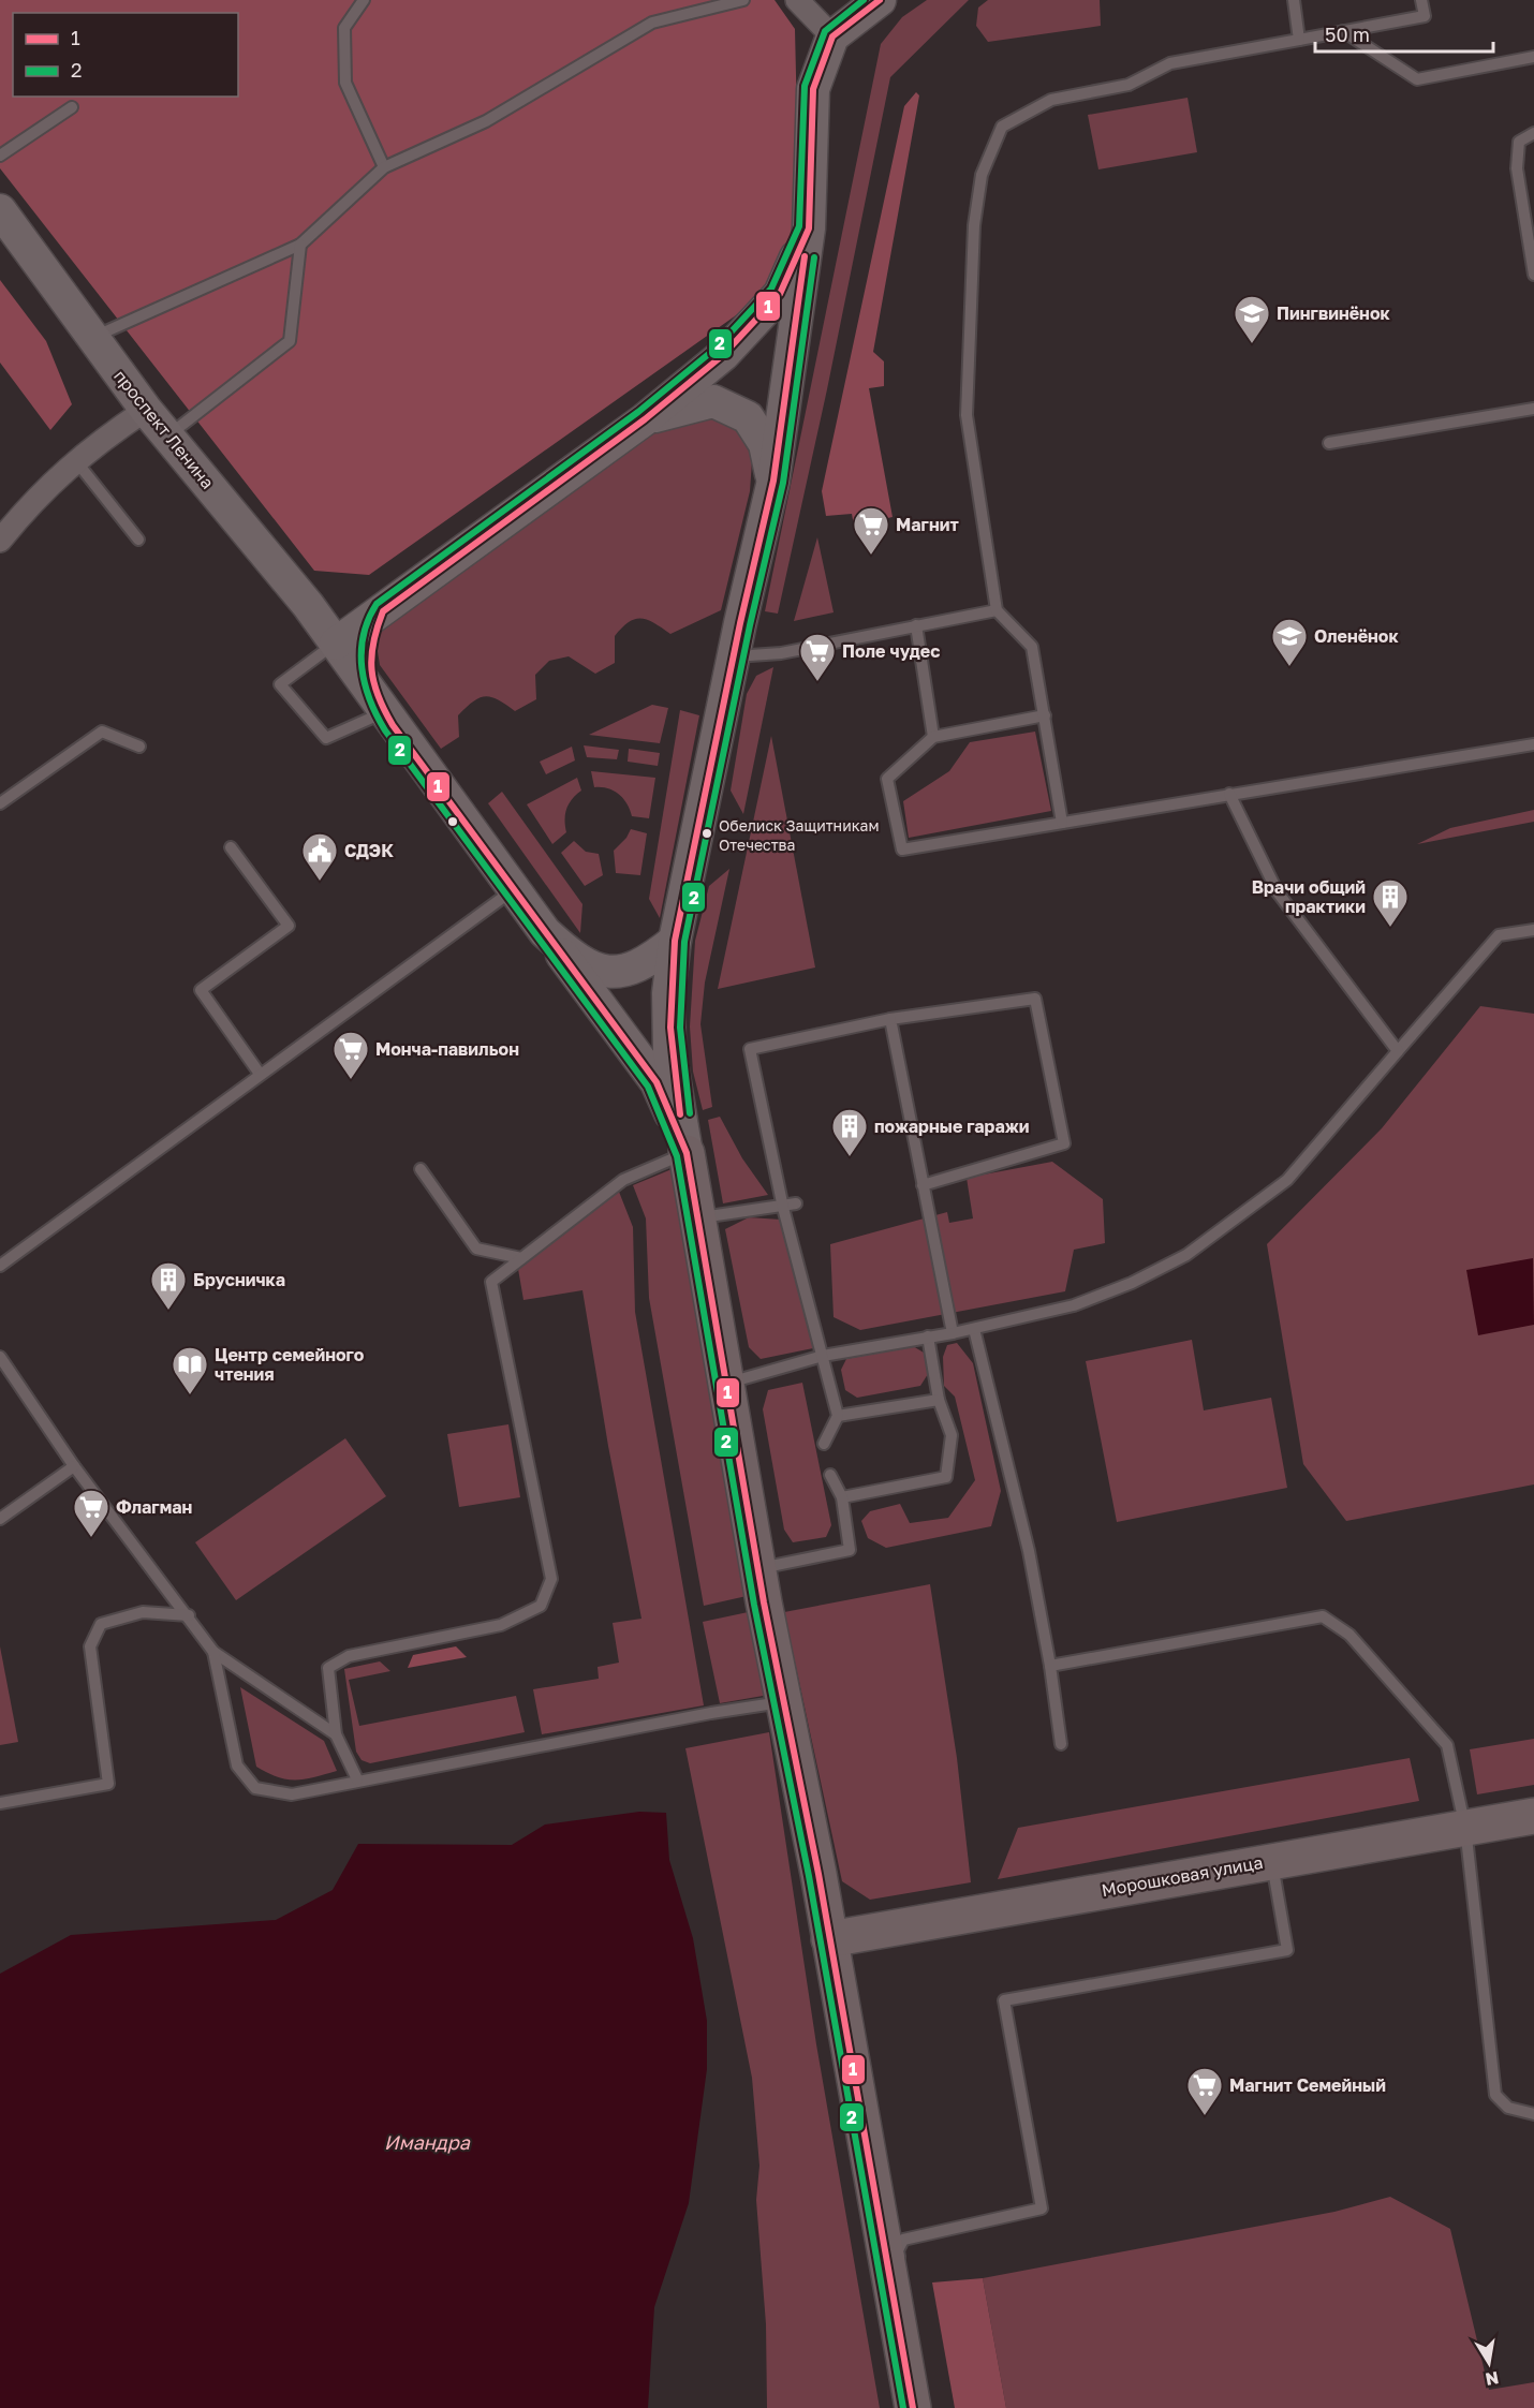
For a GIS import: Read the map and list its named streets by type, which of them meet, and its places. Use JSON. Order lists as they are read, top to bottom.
{
  "streets": {
    "main road": ["проспект Ленина", "Морошковая улица"]
  },
  "water": ["Имандра"],
  "places": {
    "school or university": ["Пингвинёнок", "Оленёнок"],
    "supermarket": [
      "Магнит",
      "Поле чудес",
      "Монча-павильон",
      "Флагман",
      "Магнит Семейный"
    ],
    "other": ["Обелиск Защитникам Отечества"],
    "public building": ["СДЭК"],
    "building": ["Врачи общий практики", "пожарные гаражи", "Брусничка"],
    "library": ["Центр семейного чтения"]
  },
  "lines": ["transit line 1", "transit line 2"],
  "legend": ["1", "2"],
  "scale_bar": "50 m",
  "north": "bottom"
}
